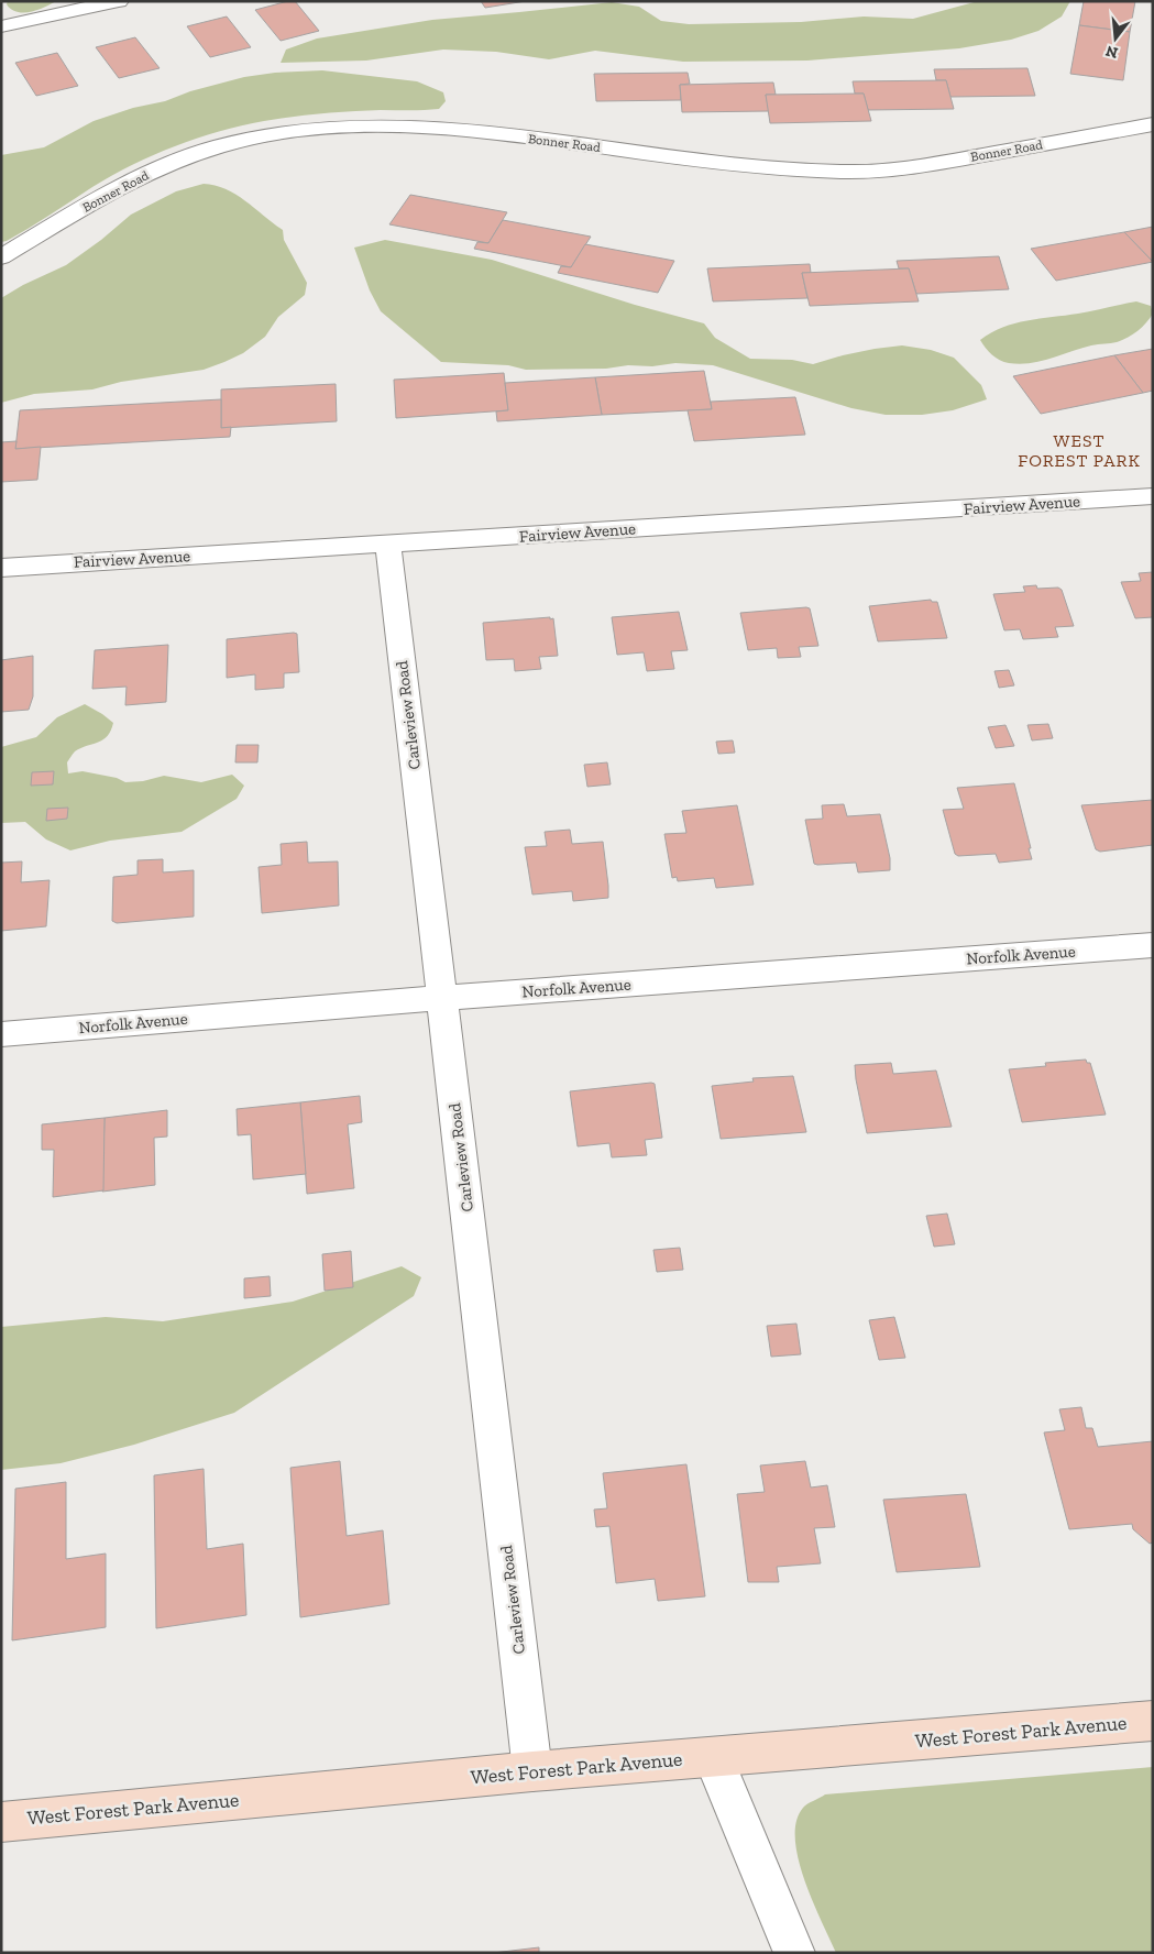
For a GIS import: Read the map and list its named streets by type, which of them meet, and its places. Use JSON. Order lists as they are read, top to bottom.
{
  "streets": {
    "main road": ["West Forest Park Avenue"],
    "street": [
      "Bonner Road",
      "Fairview Avenue",
      "Carleview Road",
      "Norfolk Avenue"
    ]
  },
  "crossings": [
    ["Fairview Avenue", "Carleview Road"],
    ["Carleview Road", "Norfolk Avenue"],
    ["Carleview Road", "West Forest Park Avenue"]
  ],
  "districts": ["WEST FOREST PARK"],
  "north": "bottom"
}
